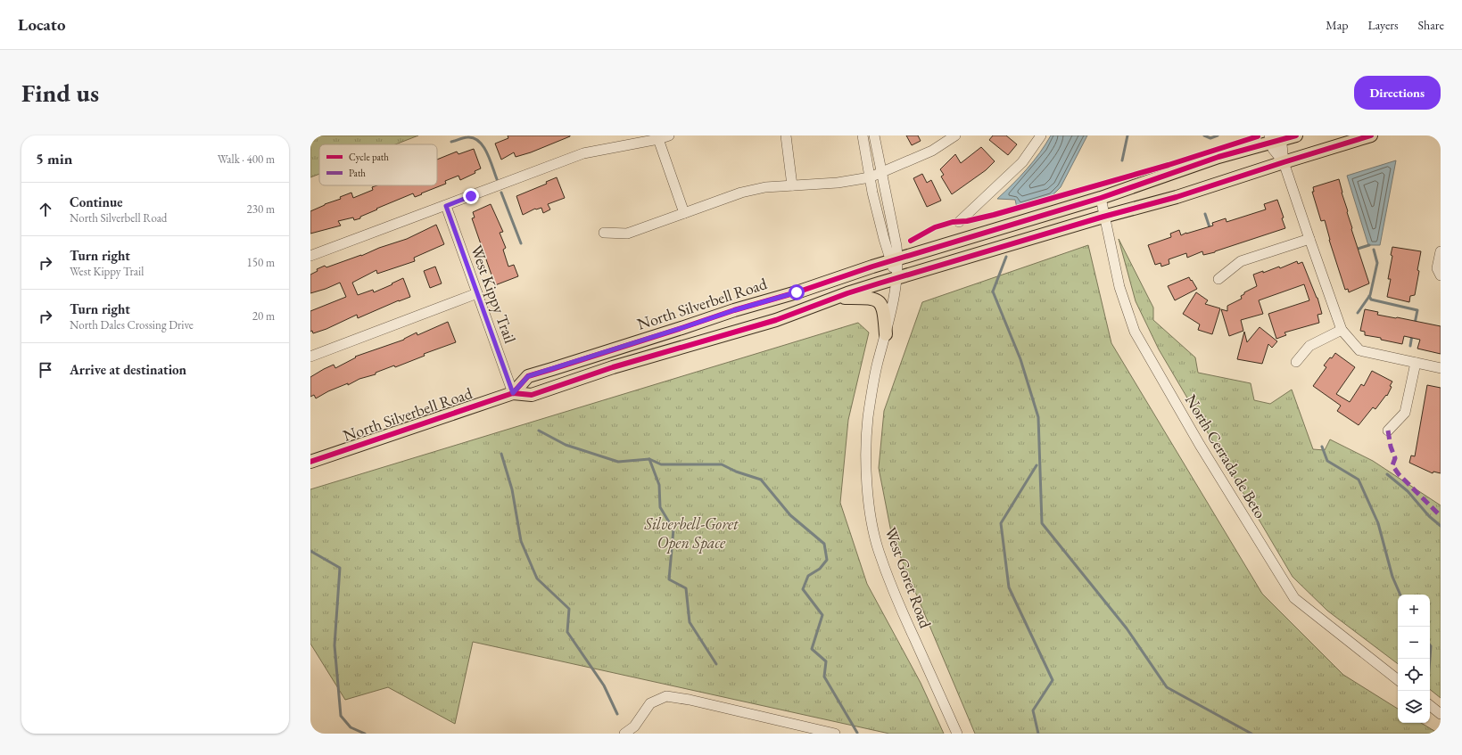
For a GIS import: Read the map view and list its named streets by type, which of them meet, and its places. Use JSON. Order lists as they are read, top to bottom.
{
  "streets": {
    "main road": ["North Silverbell Road"],
    "street": ["West Kippy Trail", "North Cerrada de Beto", "West Goret Road"]
  },
  "crossings": [
    ["West Kippy Trail", "North Silverbell Road"],
    ["North Silverbell Road", "North Cerrada de Beto"],
    ["North Silverbell Road", "West Goret Road"]
  ],
  "parks": ["Silverbell-Goret Open Space"],
  "legend": ["Cycle path", "Path"],
  "page": {
    "header": "Locato",
    "nav": ["Map", "Layers", "Share"],
    "buttons": "Directions",
    "title": "Find us",
    "heading": ["5 min", "Walk · 400 m"],
    "list": [
      ["Continue", "North Silverbell Road", "230 m"],
      ["Turn right", "West Kippy Trail", "150 m"],
      ["Turn right", "North Dales Crossing Drive", "20 m"],
      "Arrive at destination"
    ],
    "map_buttons": ["+", "−"]
  }
}
